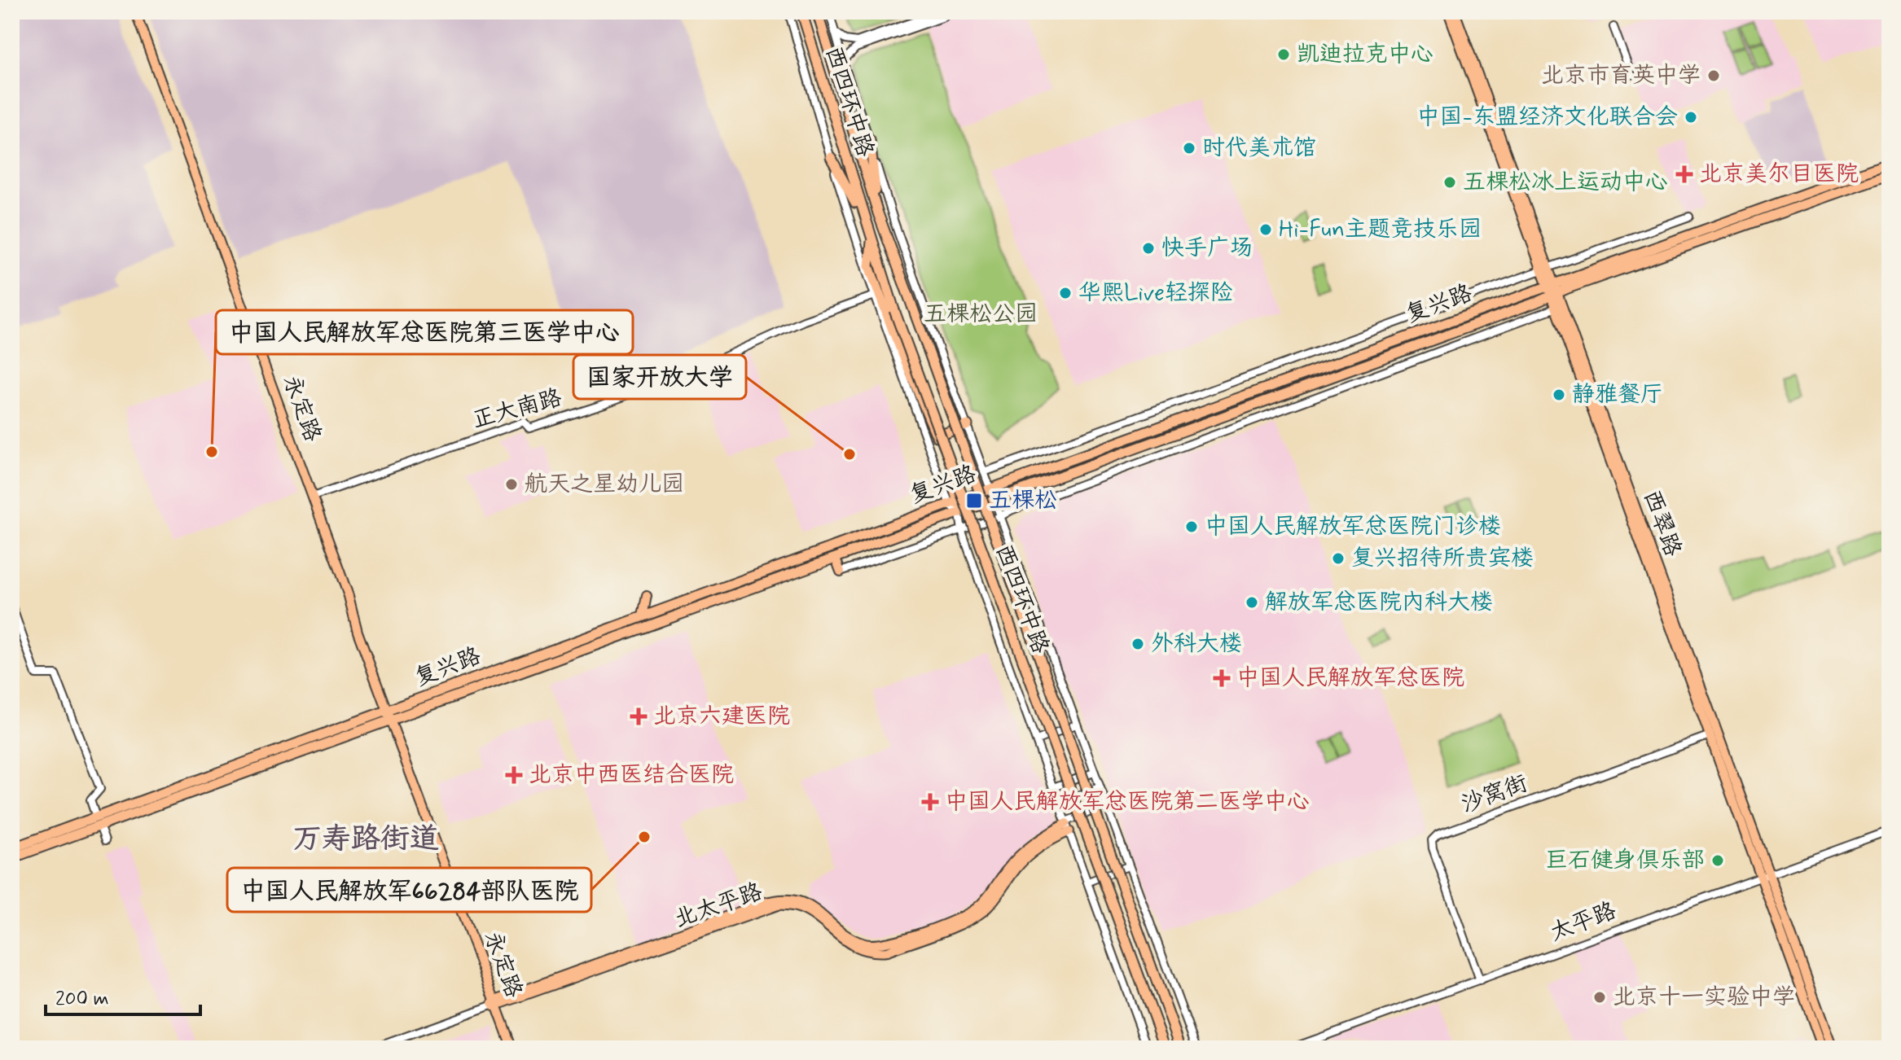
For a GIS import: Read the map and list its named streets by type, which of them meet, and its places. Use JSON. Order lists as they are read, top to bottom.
{
  "streets": {
    "highway": ["西四环中路", "复兴路"],
    "main road": ["永定路", "西翠路", "北太平路"],
    "street": ["正大南路", "沙窝街", "太平路"]
  },
  "crossings": [
    ["西四环中路", "复兴路"],
    ["西四环中路", "正大南路"],
    ["西四环中路", "北太平路"],
    ["复兴路", "永定路"],
    ["复兴路", "西翠路"],
    ["永定路", "正大南路"],
    ["永定路", "北太平路"],
    ["西翠路", "沙窝街"],
    ["西翠路", "太平路"],
    ["沙窝街", "太平路"]
  ],
  "districts": ["万寿路街道"],
  "parks": ["五棵松公园"],
  "places": {
    "other": [
      "凯迪拉克中心",
      "北京市育英中学",
      "中国-东盟经济文化联合会",
      "时代美术馆",
      "五棵松冰上运动中心",
      "Hi-Fun主题竞技乐园",
      "快手广场",
      "华熙Live轻探险",
      "静雅餐厅",
      "中国人民解放军总医院第三医学中心",
      "国家开放大学",
      "航天之星幼儿园",
      "中国人民解放军总医院门诊楼",
      "复兴招待所贵宾楼",
      "解放军总医院内科大楼",
      "外科大楼",
      "中国人民解放军66284部队医院",
      "巨石健身俱乐部",
      "北京十一实验中学"
    ],
    "health": [
      "北京美尔目医院",
      "中国人民解放军总医院",
      "北京六建医院",
      "北京中西医结合医院",
      "中国人民解放军总医院第二医学中心"
    ],
    "transit": ["五棵松"]
  },
  "scale_bar": "200 m"
}
